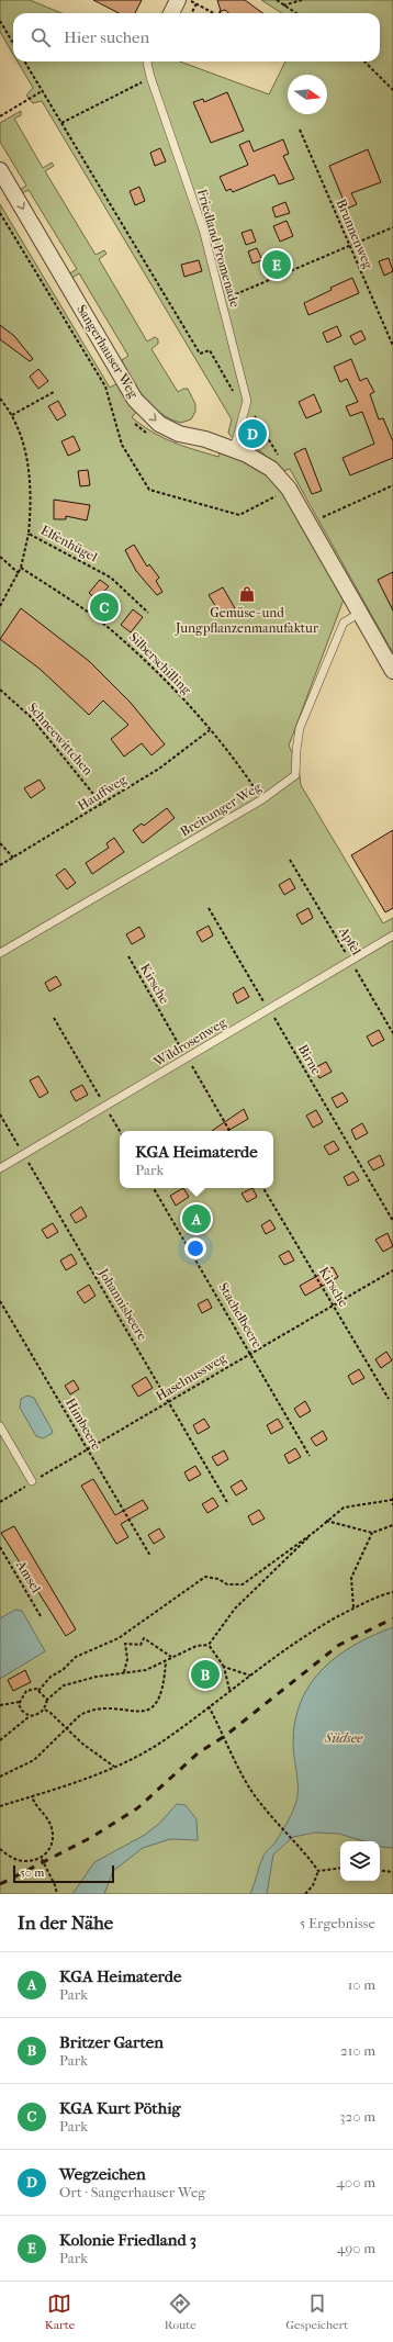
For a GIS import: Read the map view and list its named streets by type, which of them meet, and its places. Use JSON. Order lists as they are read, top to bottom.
{
  "streets": {
    "street": ["Sangerhauser Weg"],
    "lane": ["Friedland Promenade", "Breitunger Weg", "Wildrosenweg"],
    "path": [
      "Brunnenweg",
      "Elfenhügel",
      "Silberschilling",
      "Schneewittchen",
      "Hauffweg",
      "Apfel",
      "Kirsche",
      "Birne",
      "Johannisbeere",
      "Stachelbeere",
      "Haselnussweg",
      "Himbeere",
      "Amsel"
    ]
  },
  "crossings": [
    ["Friedland Promenade", "Sangerhauser Weg"],
    ["Sangerhauser Weg", "Breitunger Weg"],
    ["Silberschilling", "Hauffweg"],
    ["Silberschilling", "Breitunger Weg"],
    ["Schneewittchen", "Hauffweg"],
    ["Apfel", "Wildrosenweg"],
    ["Kirsche", "Wildrosenweg"],
    ["Kirsche", "Haselnussweg"],
    ["Wildrosenweg", "Birne"],
    ["Wildrosenweg", "Johannisbeere"],
    ["Johannisbeere", "Haselnussweg"],
    ["Stachelbeere", "Haselnussweg"],
    ["Haselnussweg", "Himbeere"]
  ],
  "one_way": ["Sangerhauser Weg"],
  "water": ["Südsee"],
  "places": {
    "shop": ["Gemüse- und Jungpflanzenmanufaktur"]
  },
  "scale_bar": "50 m",
  "north": "right",
  "page": {
    "search": "Hier suchen",
    "pins": [
      "E",
      "D",
      "C",
      "A",
      "B"
    ],
    "popup": ["KGA Heimaterde", "Park"],
    "scale": "50 m",
    "heading": ["In der Nähe", "5 Ergebnisse"],
    "list": [
      {
        "mark": "A",
        "name": "KGA Heimaterde",
        "note": "Park",
        "value": "10 m"
      },
      {
        "mark": "B",
        "name": "Britzer Garten",
        "note": "Park",
        "value": "210 m"
      },
      {
        "mark": "C",
        "name": "KGA Kurt Pöthig",
        "note": "Park",
        "value": "320 m"
      },
      {
        "mark": "D",
        "name": "Wegzeichen",
        "note": "Ort · Sangerhauser Weg",
        "value": "400 m"
      },
      {
        "mark": "E",
        "name": "Kolonie Friedland 3",
        "note": "Park",
        "value": "490 m"
      }
    ],
    "nav": ["Karte", "Route", "Gespeichert"]
  }
}
